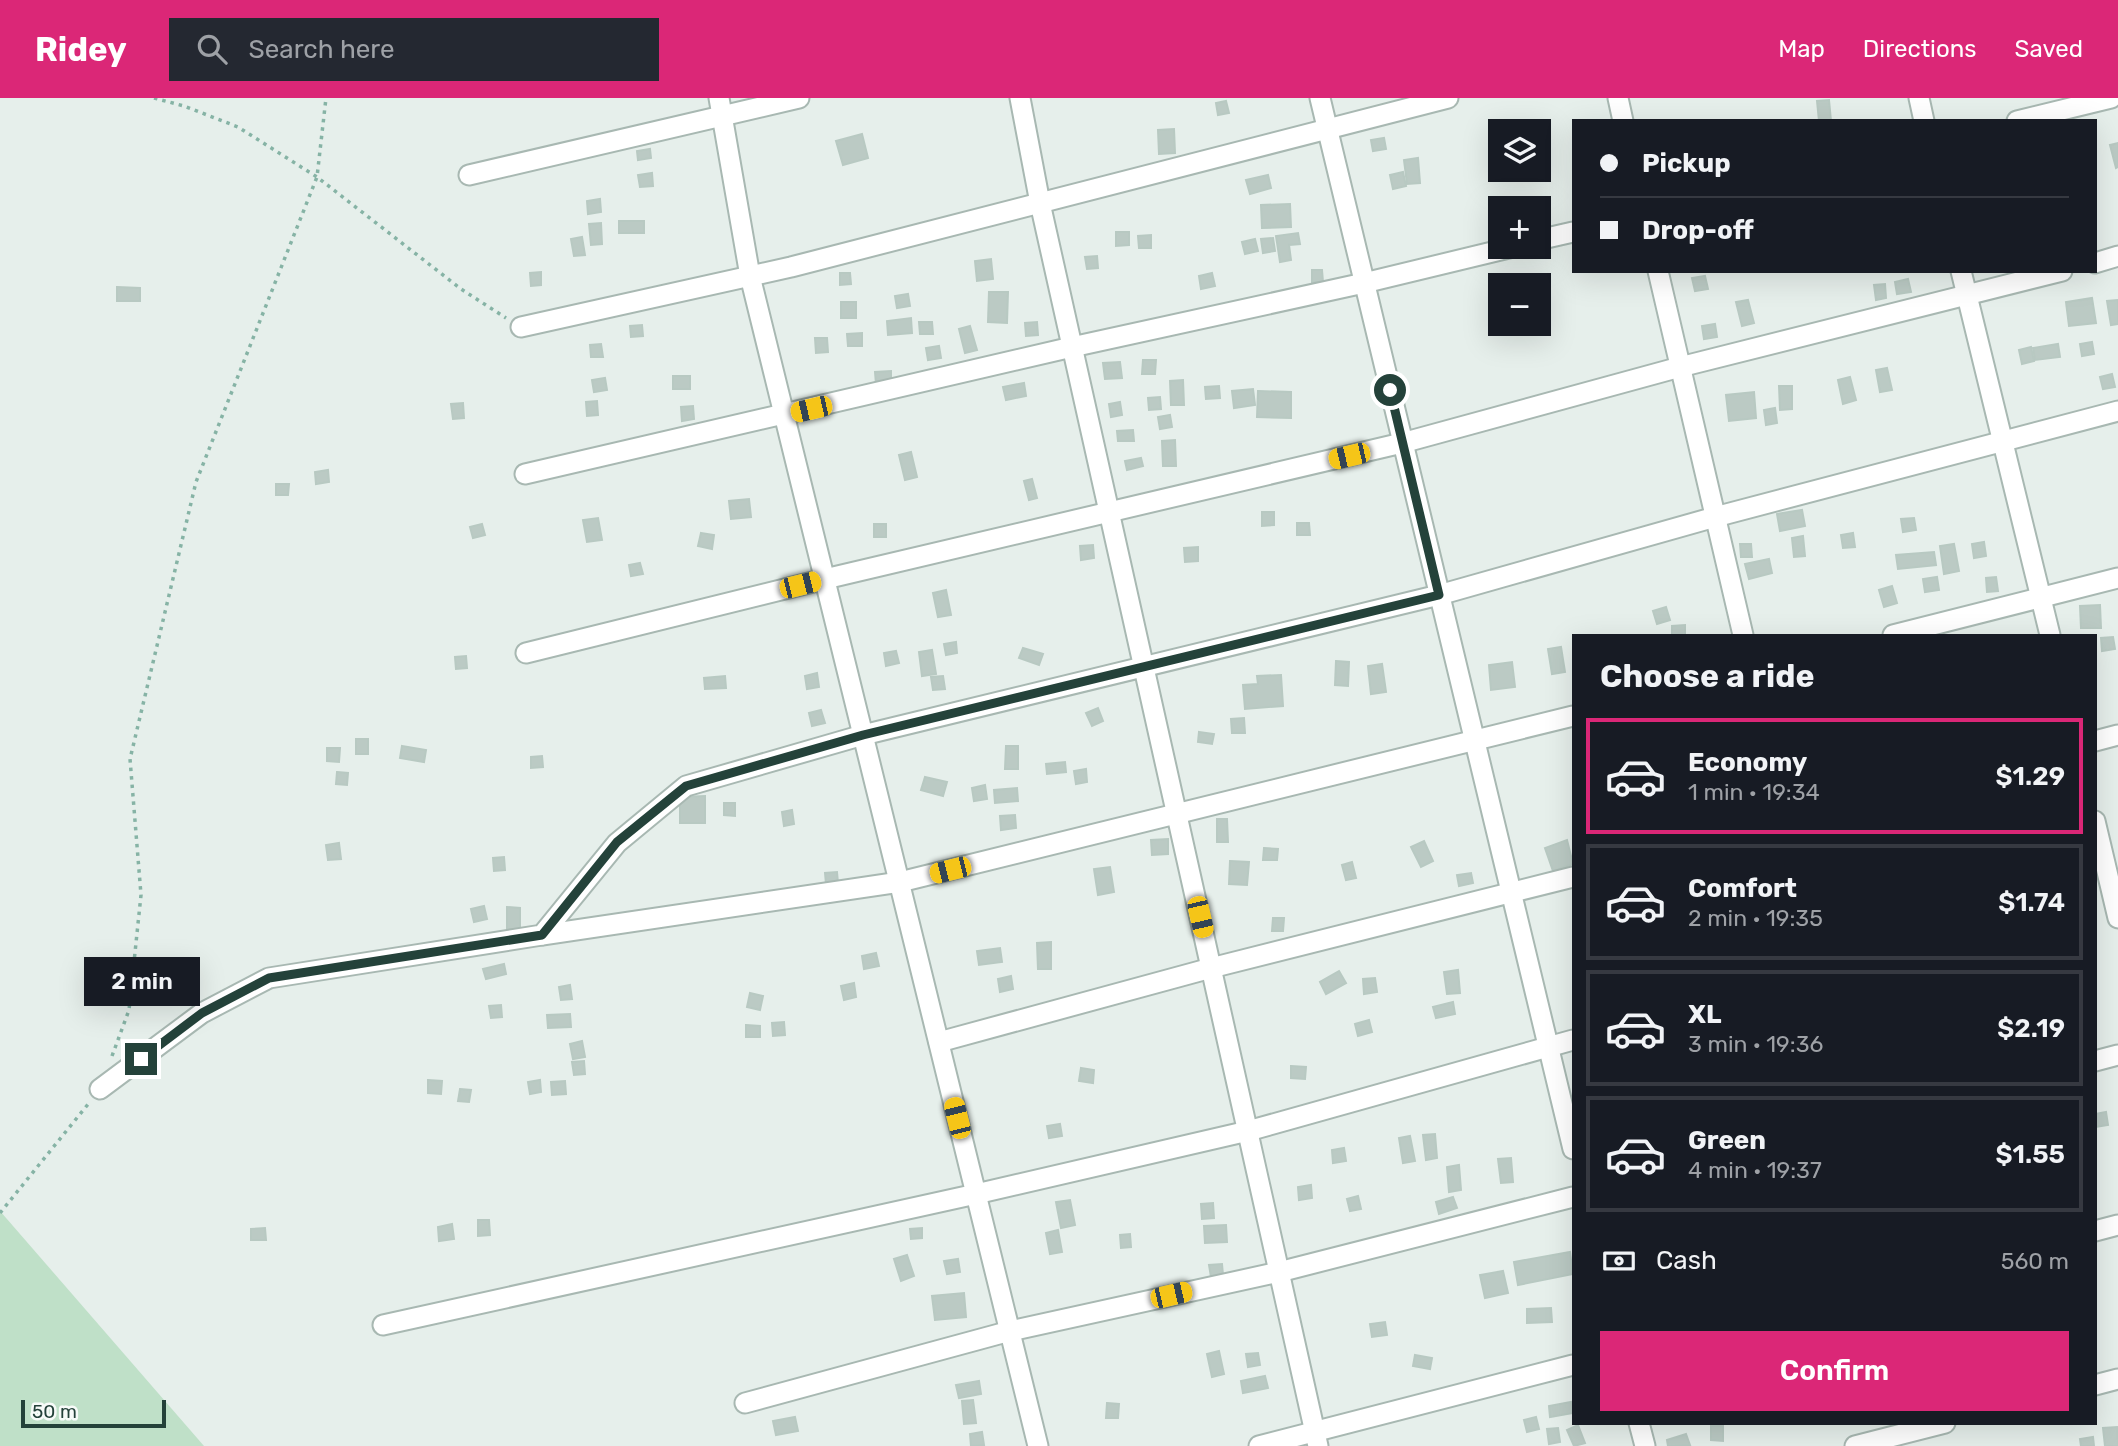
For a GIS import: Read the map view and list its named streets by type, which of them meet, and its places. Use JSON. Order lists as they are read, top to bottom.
{
  "scale_bar": "50 m",
  "page": {
    "header": "Ridey",
    "search": "Search here",
    "nav": ["Map", "Directions", "Saved"],
    "map_buttons": ["+", "−"],
    "banner": ["Pickup", "Drop-off"],
    "heading": "Choose a ride",
    "list": [
      {
        "name": "Economy",
        "note": "1 min · 19:34",
        "value": "$1.29"
      },
      {
        "name": "Comfort",
        "note": "2 min · 19:35",
        "value": "$1.74"
      },
      {
        "name": "XL",
        "note": "3 min · 19:36",
        "value": "$2.19"
      },
      {
        "name": "Green",
        "note": "4 min · 19:37",
        "value": "$1.55"
      }
    ],
    "bubble": "2 min",
    "pay": ["Cash", "560 m"],
    "buttons": "Confirm",
    "scale": "50 m"
  }
}
